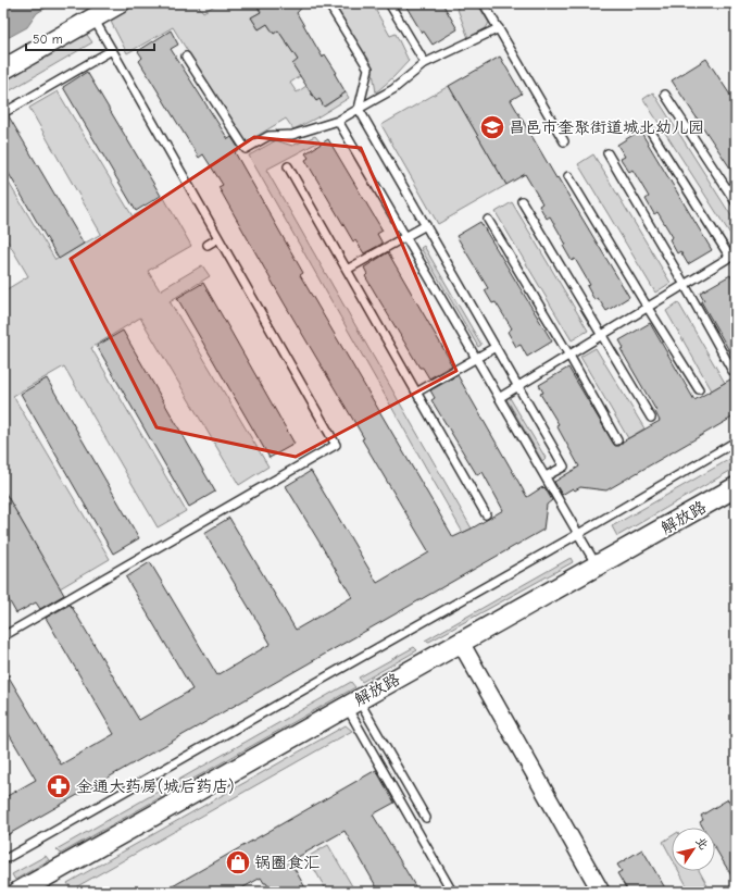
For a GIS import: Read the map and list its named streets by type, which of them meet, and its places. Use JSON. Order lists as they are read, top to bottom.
{
  "streets": {
    "street": ["解放路"]
  },
  "places": {
    "school or university": ["昌邑市奎聚街道城北幼儿园"],
    "pharmacy": ["金通大药房(城后药店)"],
    "shop": ["锅圈食汇"]
  },
  "scale_bar": "50 m",
  "north": "top right"
}
